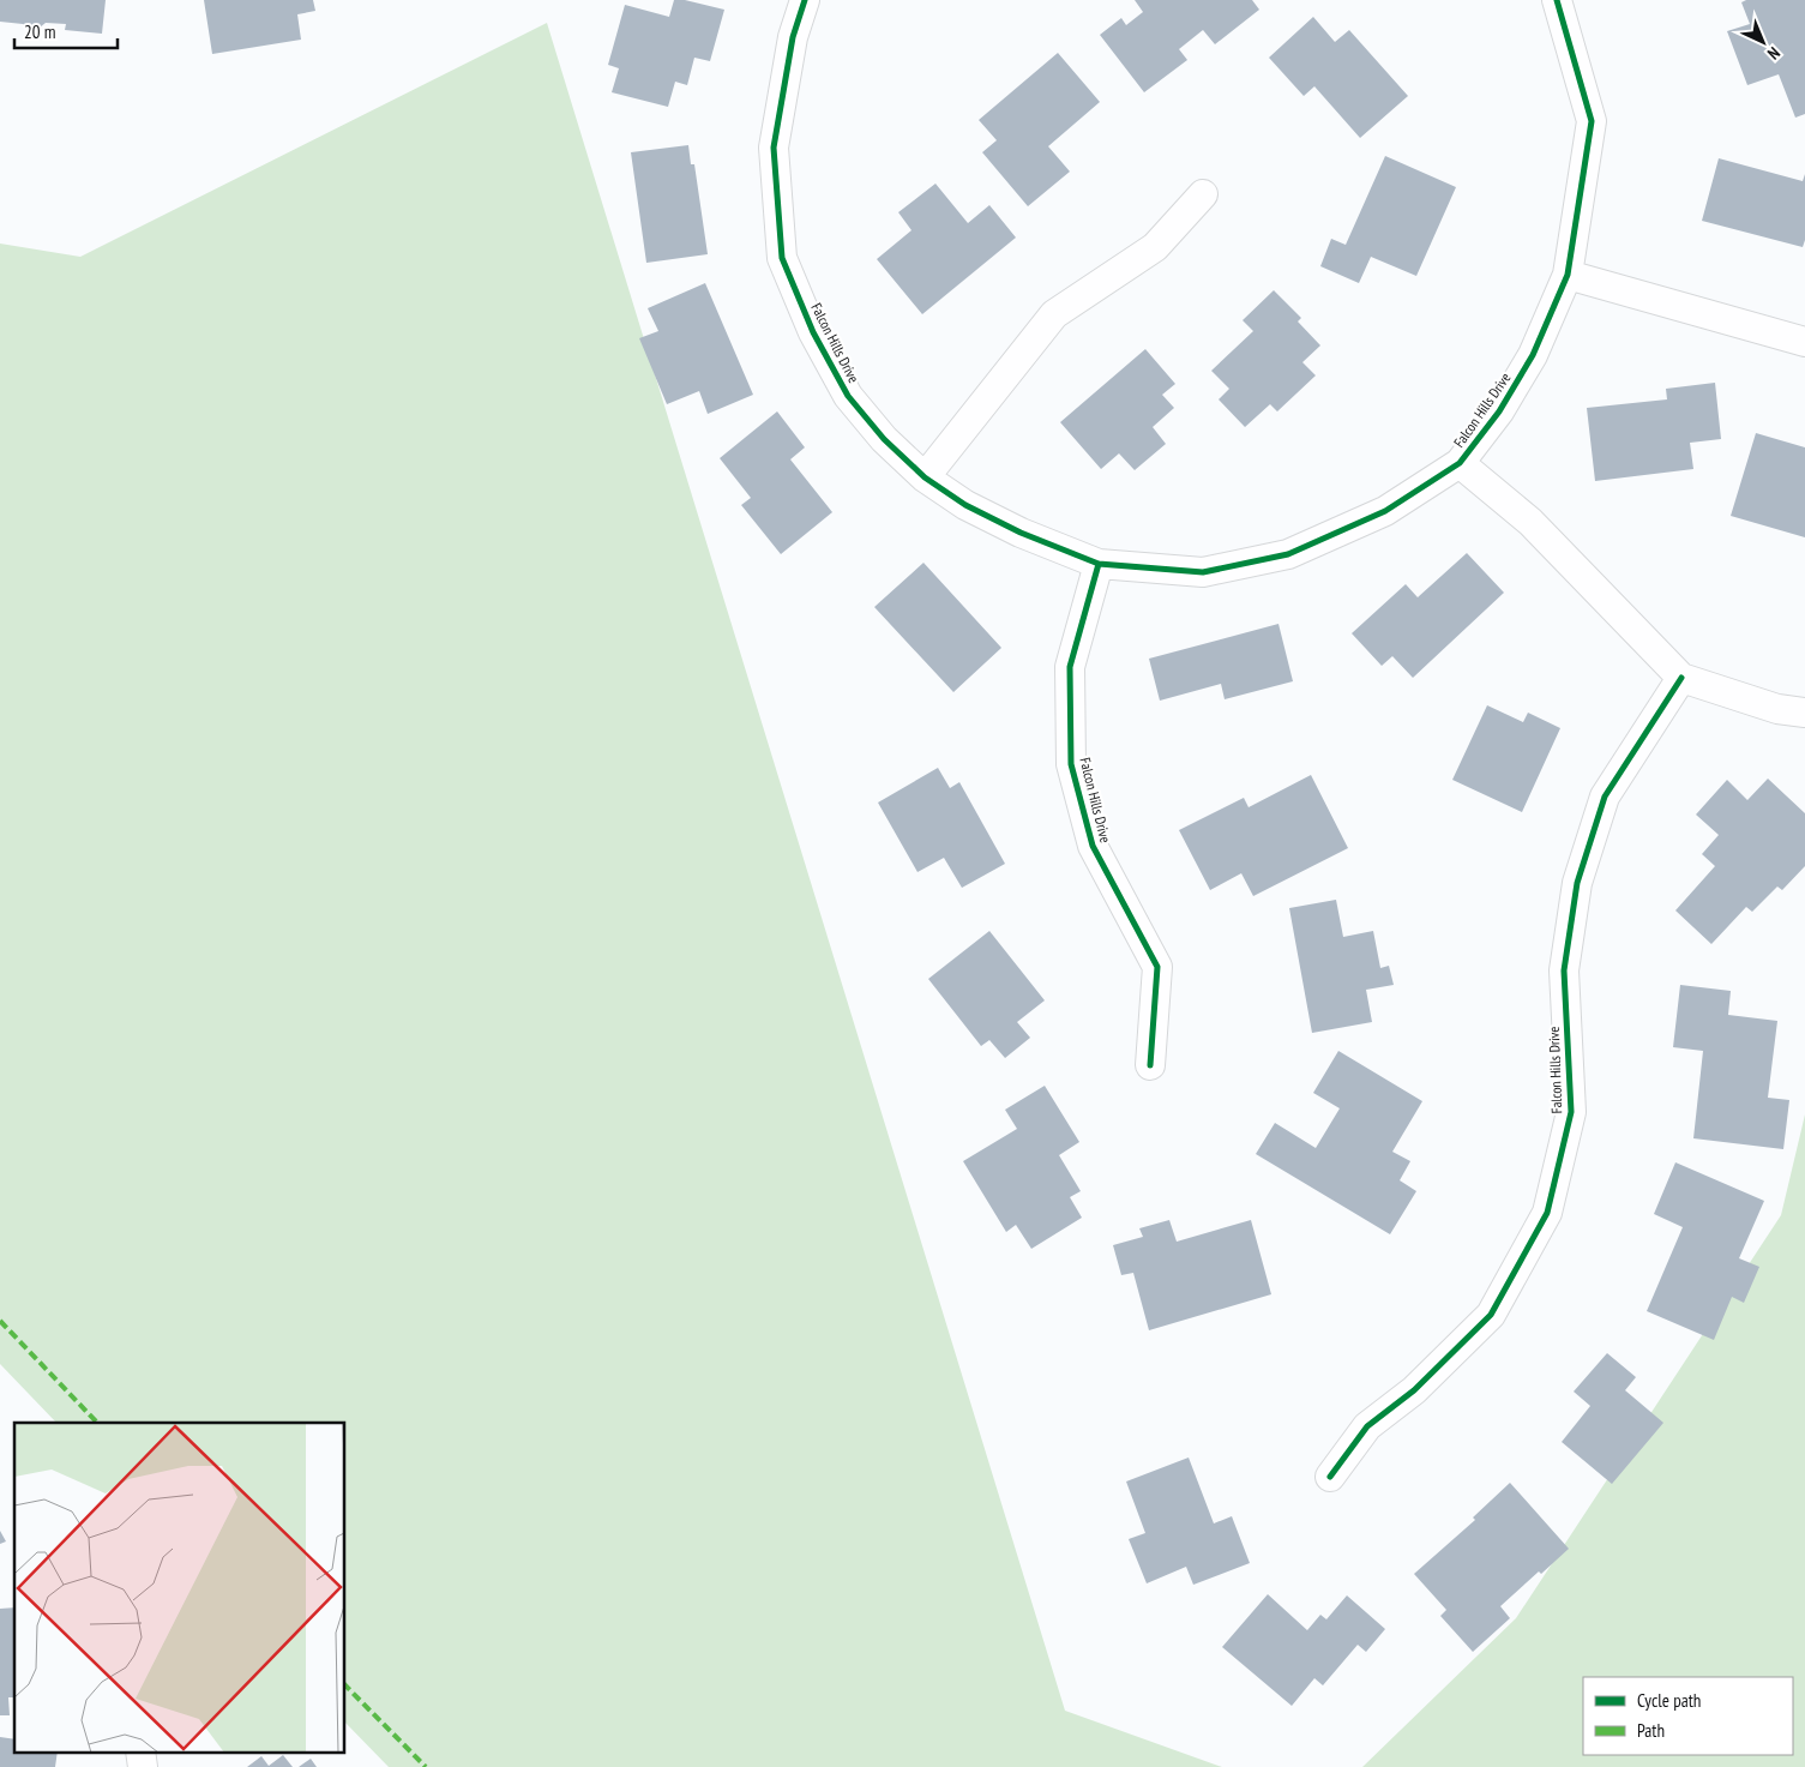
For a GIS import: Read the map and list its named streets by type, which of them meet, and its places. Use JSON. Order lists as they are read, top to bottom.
{
  "streets": {
    "street": ["Falcon Hills Drive"]
  },
  "legend": ["Cycle path", "Path"],
  "scale_bar": "20 m",
  "north": "bottom right"
}
